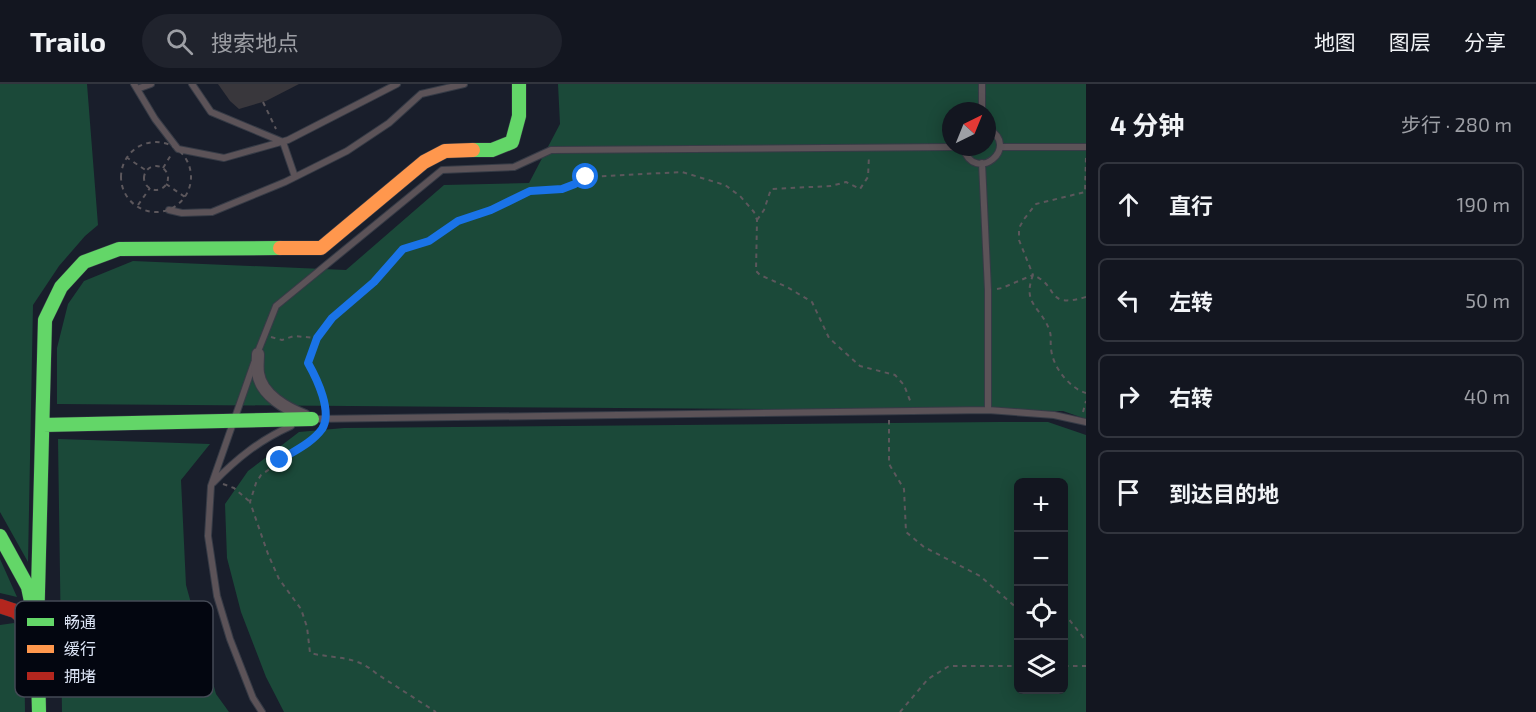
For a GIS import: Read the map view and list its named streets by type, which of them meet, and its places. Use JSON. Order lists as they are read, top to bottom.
{
  "legend": ["畅通", "缓行", "拥堵"],
  "north": "top right",
  "page": {
    "header": "Trailo",
    "search": "搜索地点",
    "nav": ["地图", "图层", "分享"],
    "heading": ["4 分钟", "步行 · 280 m"],
    "list": [
      ["直行", "190 m"],
      ["左转", "50 m"],
      ["右转", "40 m"],
      "到达目的地"
    ],
    "map_buttons": ["+", "−"]
  }
}
